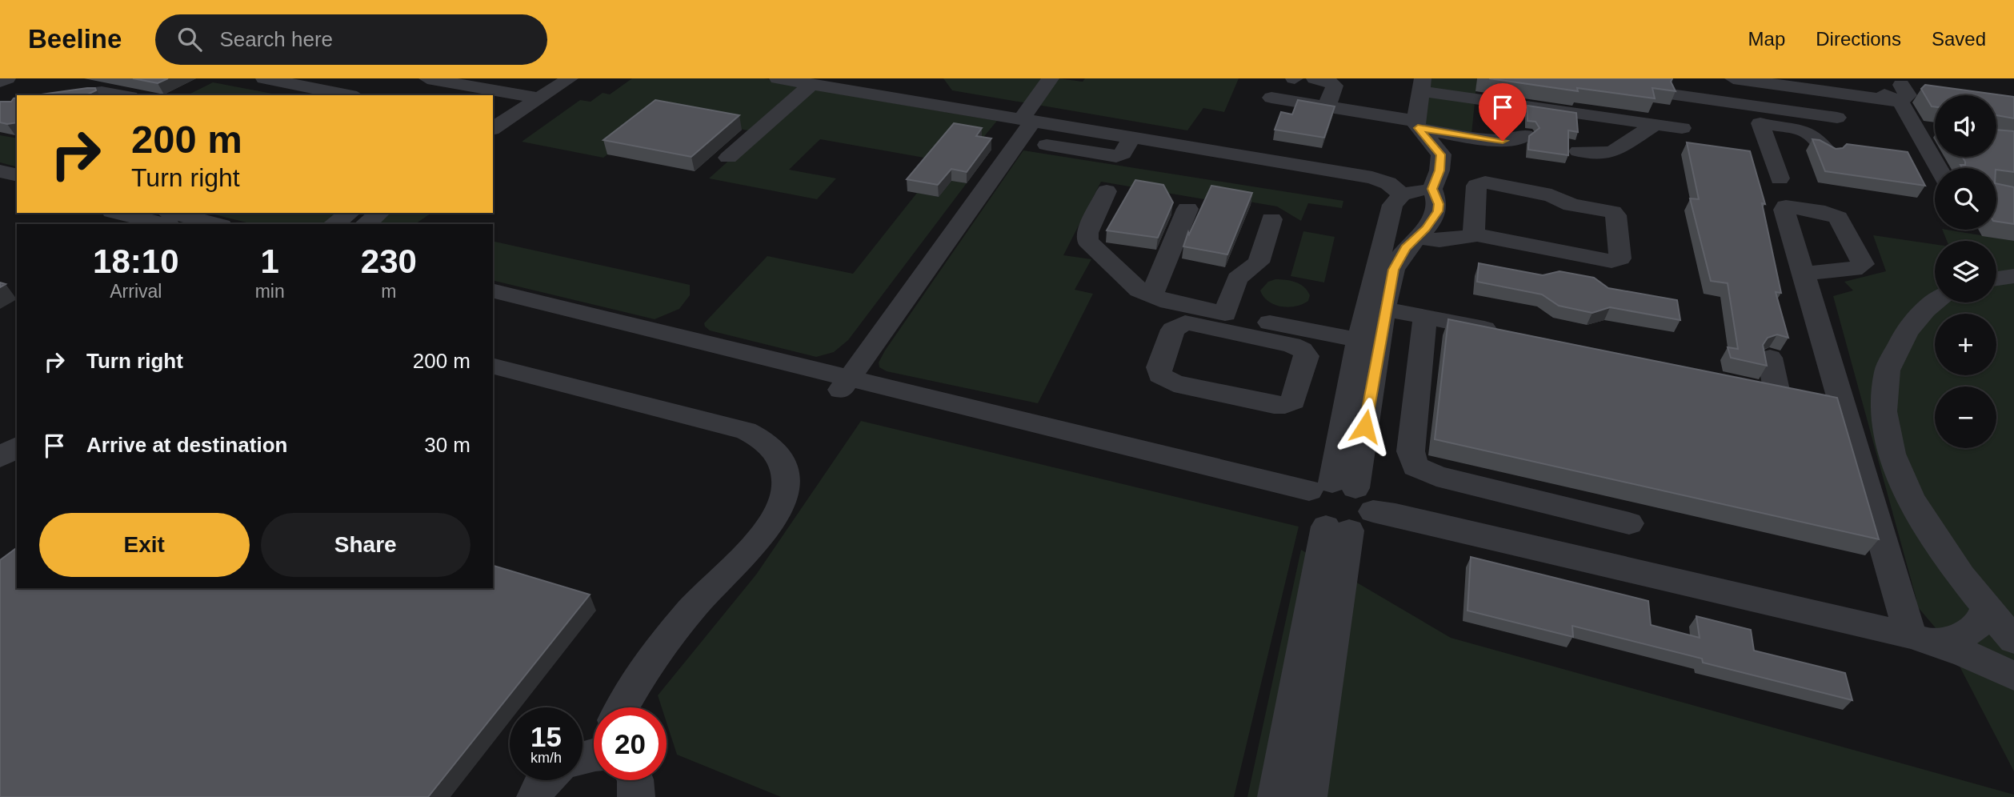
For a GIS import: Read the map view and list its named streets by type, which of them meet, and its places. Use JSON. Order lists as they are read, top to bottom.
{
  "page": {
    "header": "Beeline",
    "search": "Search here",
    "nav": ["Map", "Directions", "Saved"],
    "map_buttons": ["+", "−"],
    "turn": ["200 m", "Turn right"],
    "eta": [
      "18:10",
      "Arrival",
      "1",
      "min",
      "230",
      "m"
    ],
    "list": [
      {
        "name": "Turn right",
        "value": "200 m"
      },
      {
        "name": "Arrive at destination",
        "value": "30 m"
      }
    ],
    "buttons": ["Exit", "Share"],
    "speed": "15 km/h",
    "limit": "20"
  }
}
